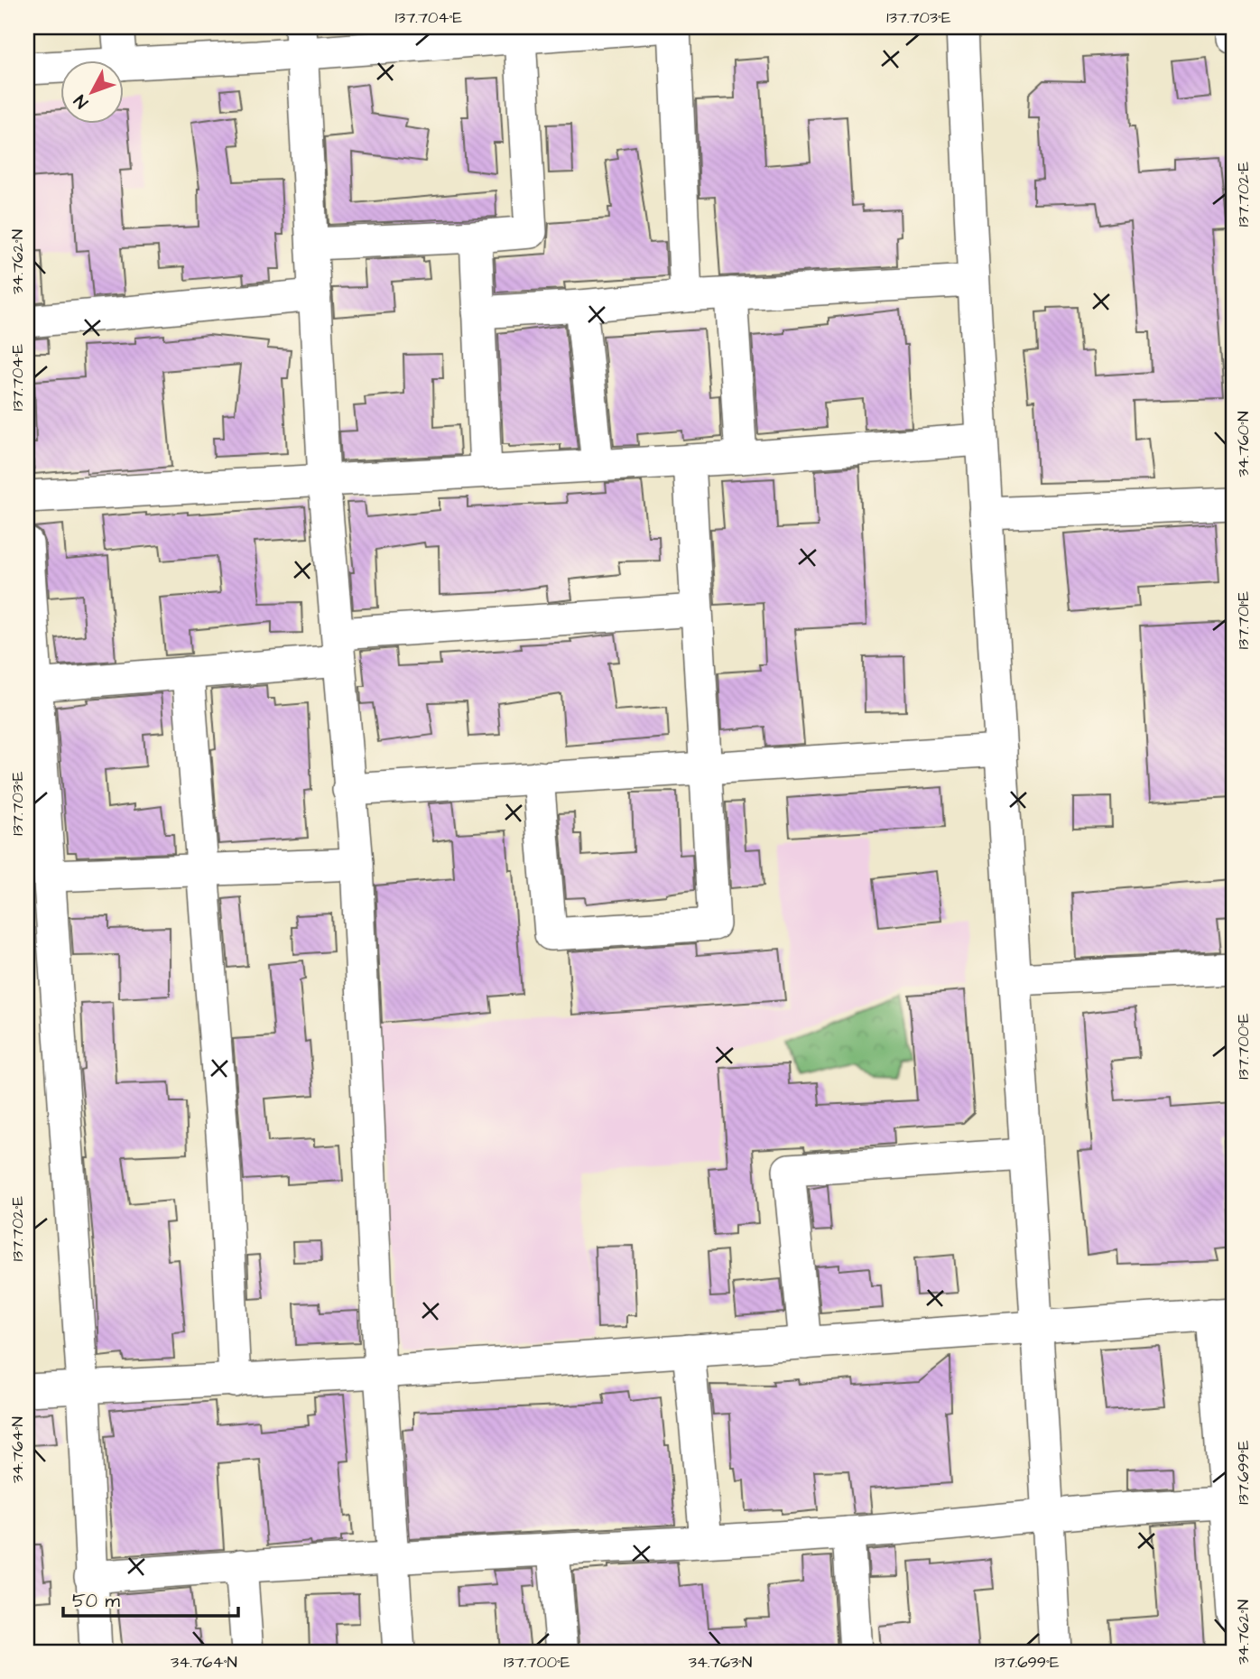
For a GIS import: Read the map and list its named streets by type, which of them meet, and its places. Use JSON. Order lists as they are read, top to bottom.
{
  "scale_bar": "50 m",
  "north": "bottom left",
  "coordinates": [
    "137.704°E",
    "137.703°E",
    "137.702°E",
    "34.762°N",
    "34.760°N",
    "137.701°E",
    "137.700°E",
    "34.764°N",
    "137.699°E",
    "34.763°N"
  ]
}
